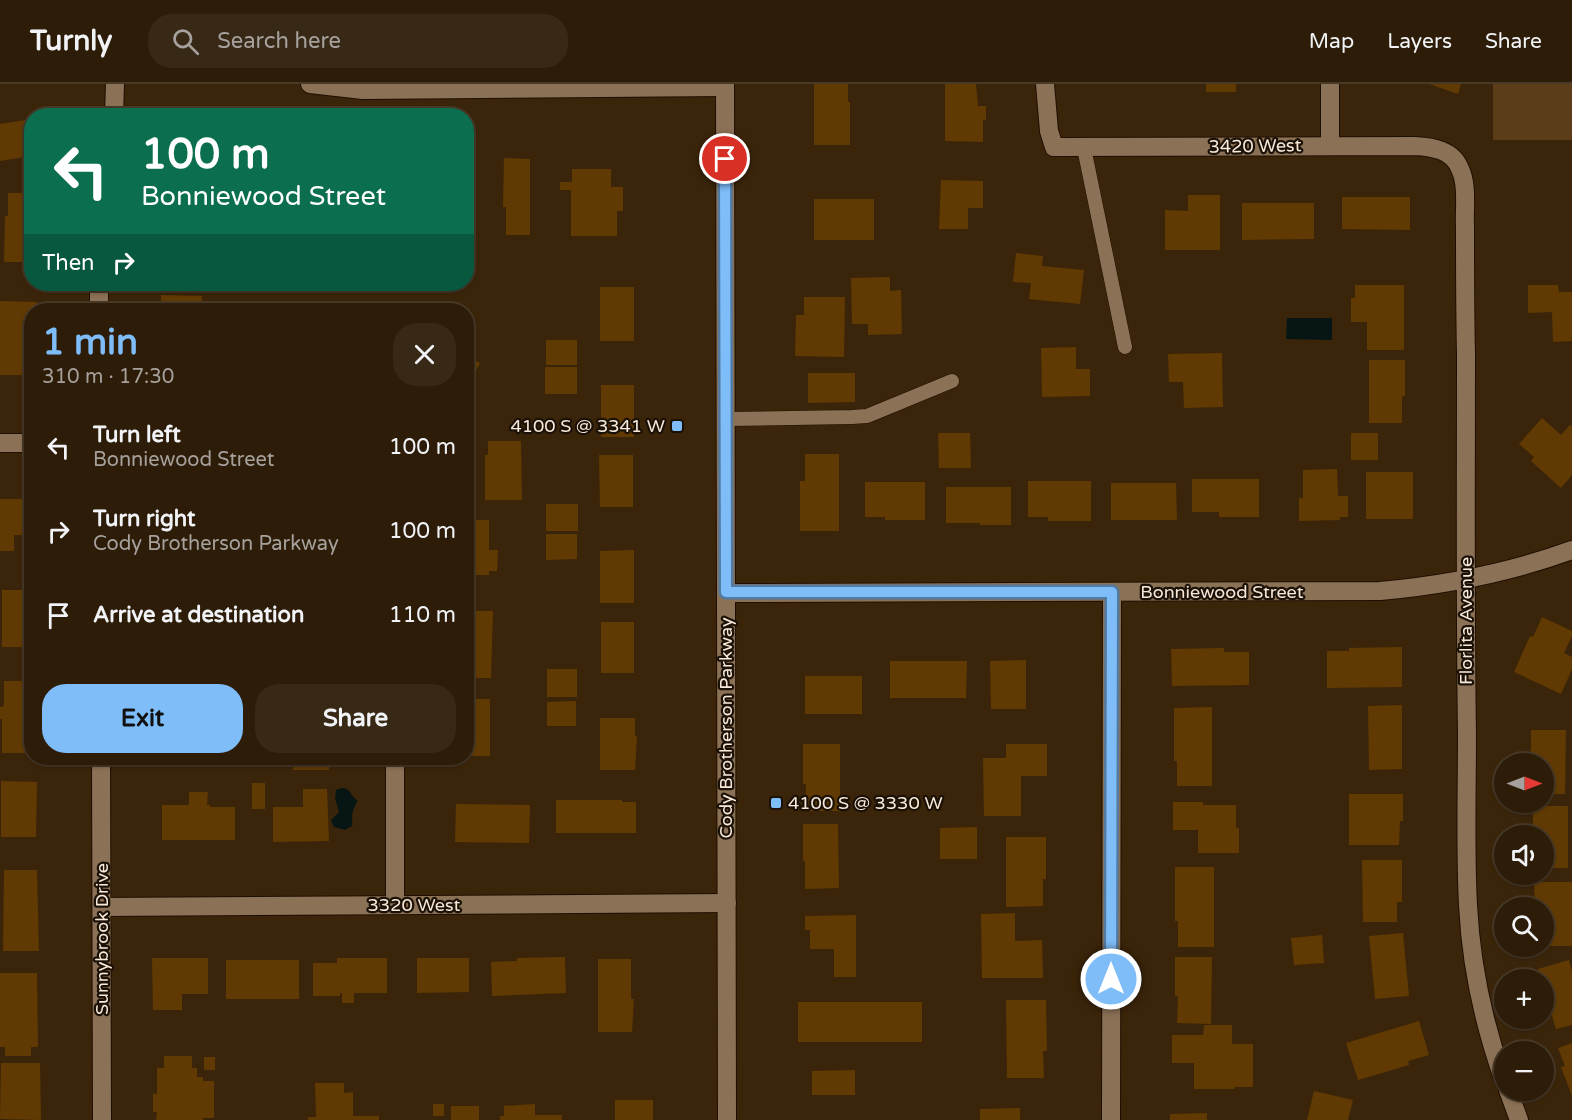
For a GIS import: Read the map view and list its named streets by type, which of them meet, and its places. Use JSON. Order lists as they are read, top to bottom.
{
  "streets": {
    "street": [
      "3420 West",
      "Bonniewood Street",
      "Florlita Avenue",
      "Cody Brotherson Parkway",
      "3320 West",
      "Sunnybrook Drive"
    ]
  },
  "crossings": [
    ["3420 West", "Florlita Avenue"],
    ["Bonniewood Street", "Florlita Avenue"],
    ["Bonniewood Street", "Cody Brotherson Parkway"],
    ["Cody Brotherson Parkway", "3320 West"],
    ["3320 West", "Sunnybrook Drive"]
  ],
  "places": {
    "transit": ["4100 S @ 3341 W", "4100 S @ 3330 W"]
  },
  "north": "right",
  "page": {
    "header": "Turnly",
    "search": "Search here",
    "nav": ["Map", "Layers", "Share"],
    "turn": ["100 m", "Bonniewood Street"],
    "then": "Then",
    "heading": ["1 min", "310 m · 17:30"],
    "list": [
      {
        "name": "Turn left",
        "note": "Bonniewood Street",
        "value": "100 m"
      },
      {
        "name": "Turn right",
        "note": "Cody Brotherson Parkway",
        "value": "100 m"
      },
      {
        "name": "Arrive at destination",
        "value": "110 m"
      }
    ],
    "buttons": ["Exit", "Share"],
    "map_buttons": ["+", "−"]
  }
}
